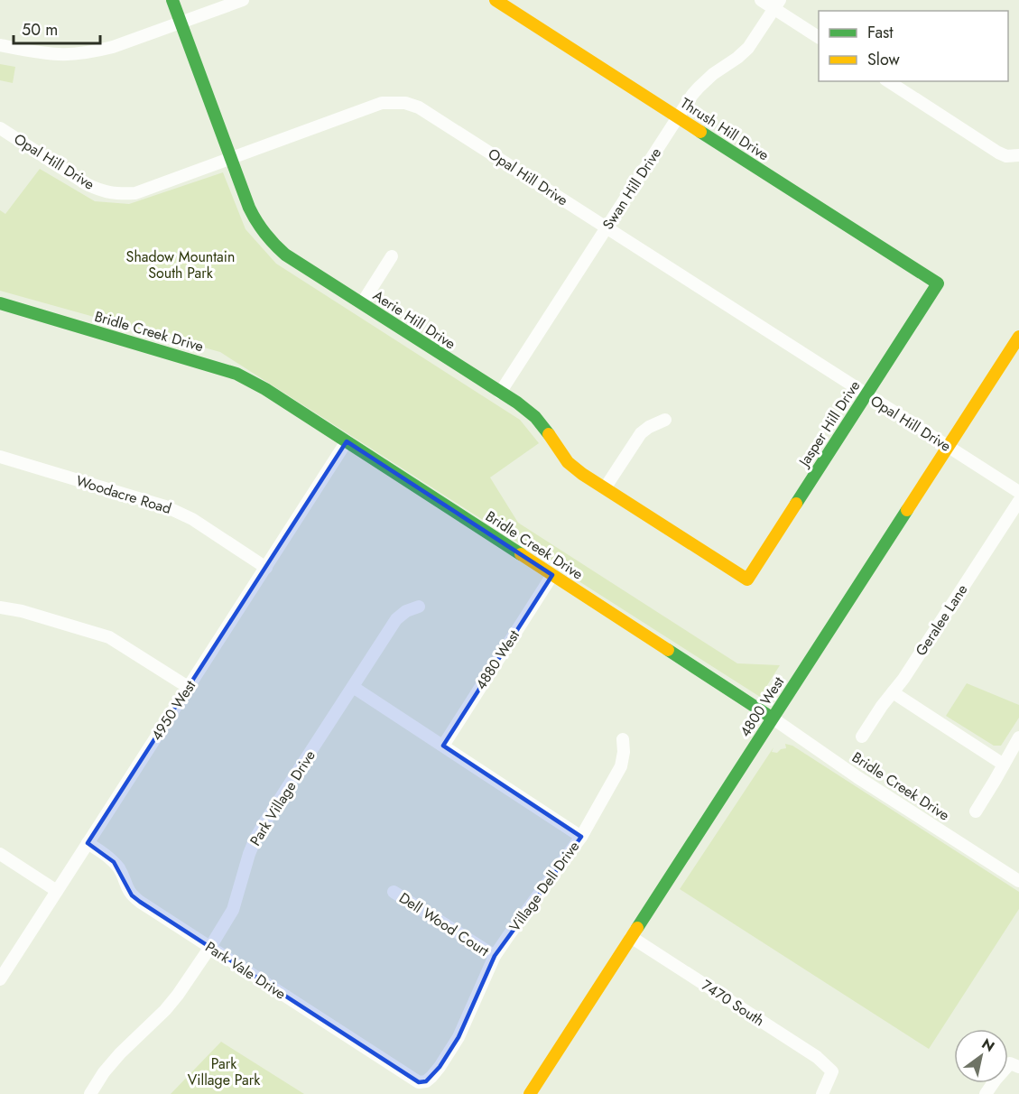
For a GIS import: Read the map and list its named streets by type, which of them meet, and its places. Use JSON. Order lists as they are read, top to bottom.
{
  "streets": {
    "street": [
      "Thrush Hill Drive",
      "Opal Hill Drive",
      "Swan Hill Drive",
      "Aerie Hill Drive",
      "Bridle Creek Drive",
      "Jasper Hill Drive",
      "Woodacre Road",
      "Geralee Lane",
      "4880 West",
      "4800 West",
      "4950 West",
      "Park Village Drive",
      "Village Dell Drive",
      "Dell Wood Court",
      "Park Vale Drive",
      "7470 South"
    ]
  },
  "crossings": [
    ["Thrush Hill Drive", "Swan Hill Drive"],
    ["Thrush Hill Drive", "Jasper Hill Drive"],
    ["Opal Hill Drive", "Swan Hill Drive"],
    ["Opal Hill Drive", "Aerie Hill Drive"],
    ["Opal Hill Drive", "Jasper Hill Drive"],
    ["Opal Hill Drive", "4800 West"],
    ["Swan Hill Drive", "Aerie Hill Drive"],
    ["Aerie Hill Drive", "Jasper Hill Drive"],
    ["Bridle Creek Drive", "4880 West"],
    ["Bridle Creek Drive", "4800 West"],
    ["Bridle Creek Drive", "4950 West"],
    ["Woodacre Road", "4950 West"],
    ["4880 West", "Village Dell Drive"],
    ["4800 West", "7470 South"],
    ["4950 West", "Park Vale Drive"],
    ["Park Village Drive", "Village Dell Drive"],
    ["Park Village Drive", "Park Vale Drive"],
    ["Village Dell Drive", "Dell Wood Court"],
    ["Village Dell Drive", "Park Vale Drive"]
  ],
  "parks": ["Shadow Mountain South Park", "Park Village Park"],
  "legend": ["Fast", "Slow"],
  "scale_bar": "50 m",
  "north": "top right"
}
